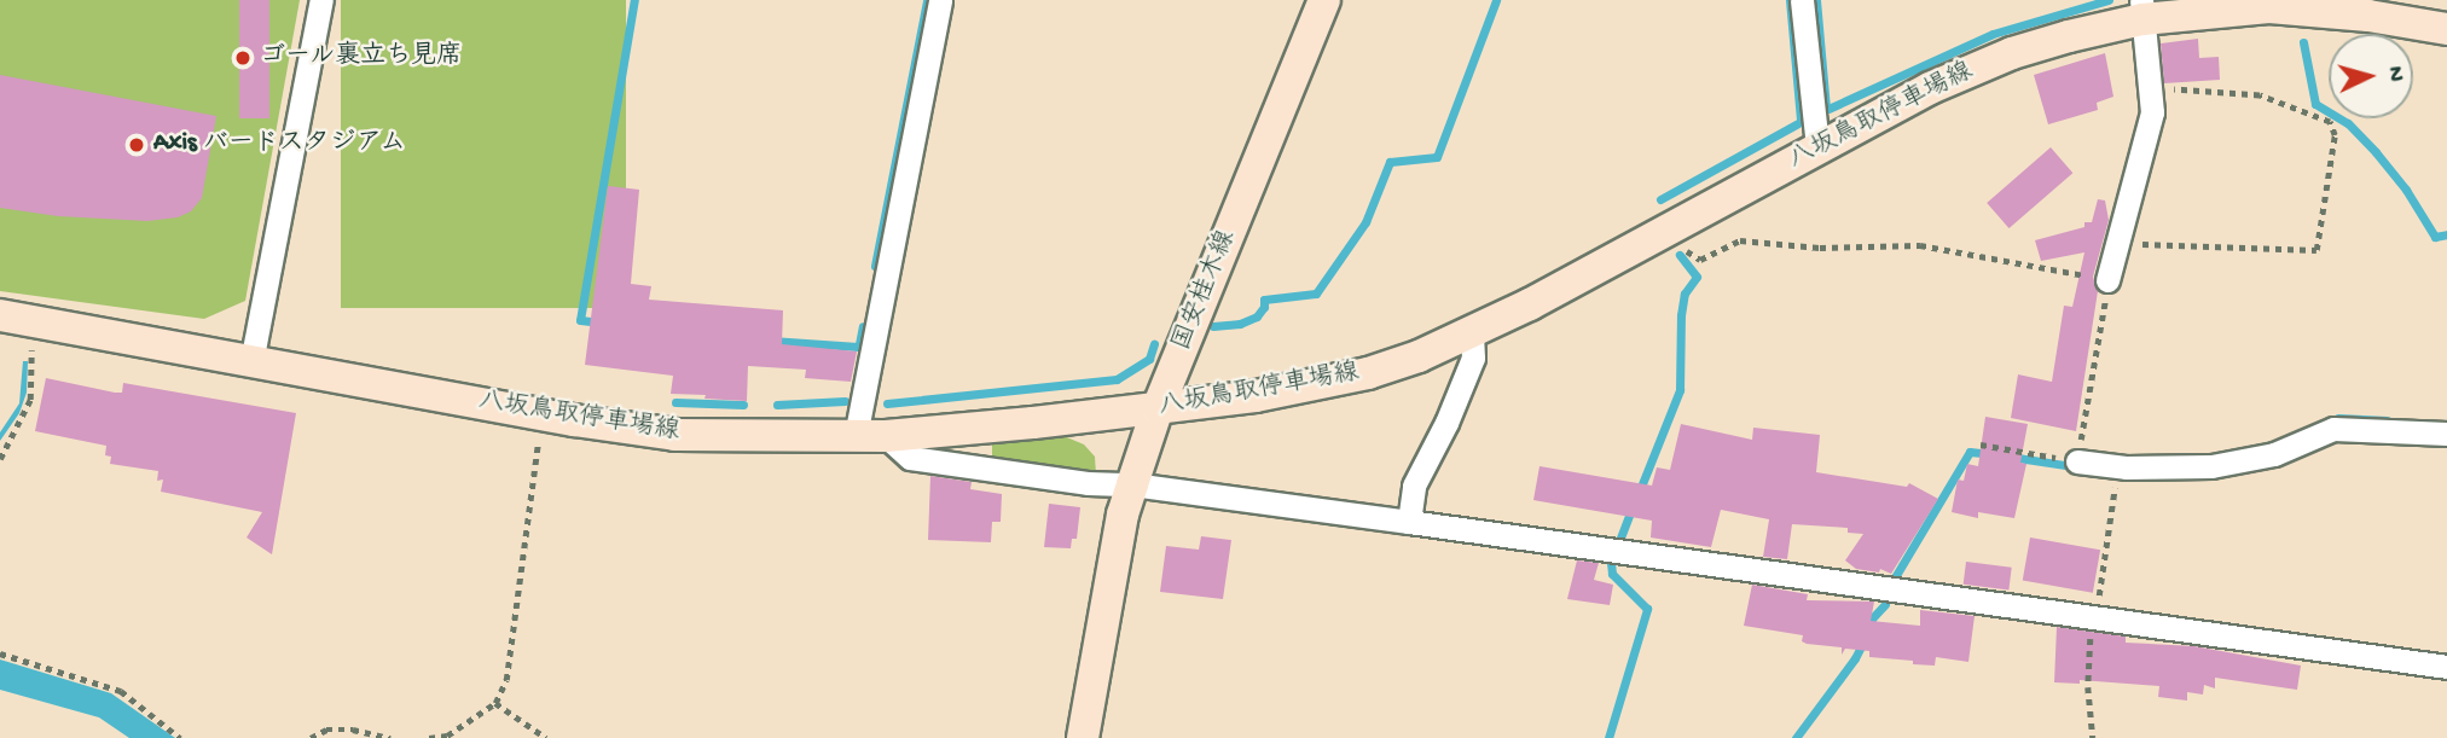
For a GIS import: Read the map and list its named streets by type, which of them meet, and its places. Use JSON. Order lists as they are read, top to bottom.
{
  "streets": {
    "main road": ["八坂鳥取停車場線", "国安桂木線"]
  },
  "crossings": [
    ["八坂鳥取停車場線", "国安桂木線"]
  ],
  "places": ["ゴール裏立ち見席", "Axis バードスタジアム"],
  "north": "right"
}
